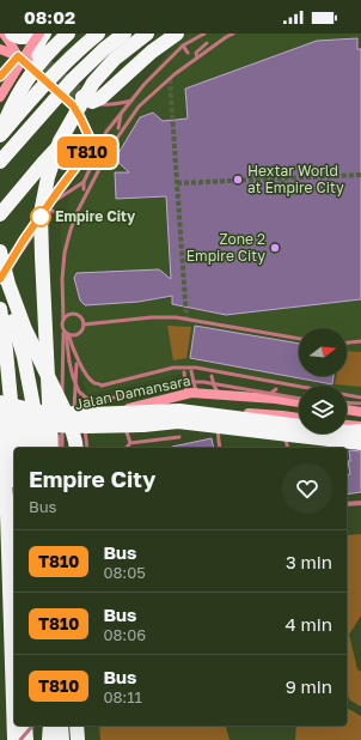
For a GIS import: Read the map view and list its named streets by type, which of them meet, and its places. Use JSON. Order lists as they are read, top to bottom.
{
  "streets": {
    "street": ["Jalan Damansara"]
  },
  "places": ["Hextar World at Empire City", "Empire City", "Zone 2 Empire City"],
  "lines": ["bus line T810"],
  "north": "right",
  "page": {
    "status": "08:02",
    "on_map": "T810",
    "heading": ["Empire City", "Bus"],
    "list": [
      {
        "mark": "T810",
        "name": "Bus",
        "note": "08:05",
        "value": "3 min"
      },
      {
        "mark": "T810",
        "name": "Bus",
        "note": "08:06",
        "value": "4 min"
      },
      {
        "mark": "T810",
        "name": "Bus",
        "note": "08:11",
        "value": "9 min"
      }
    ]
  }
}
